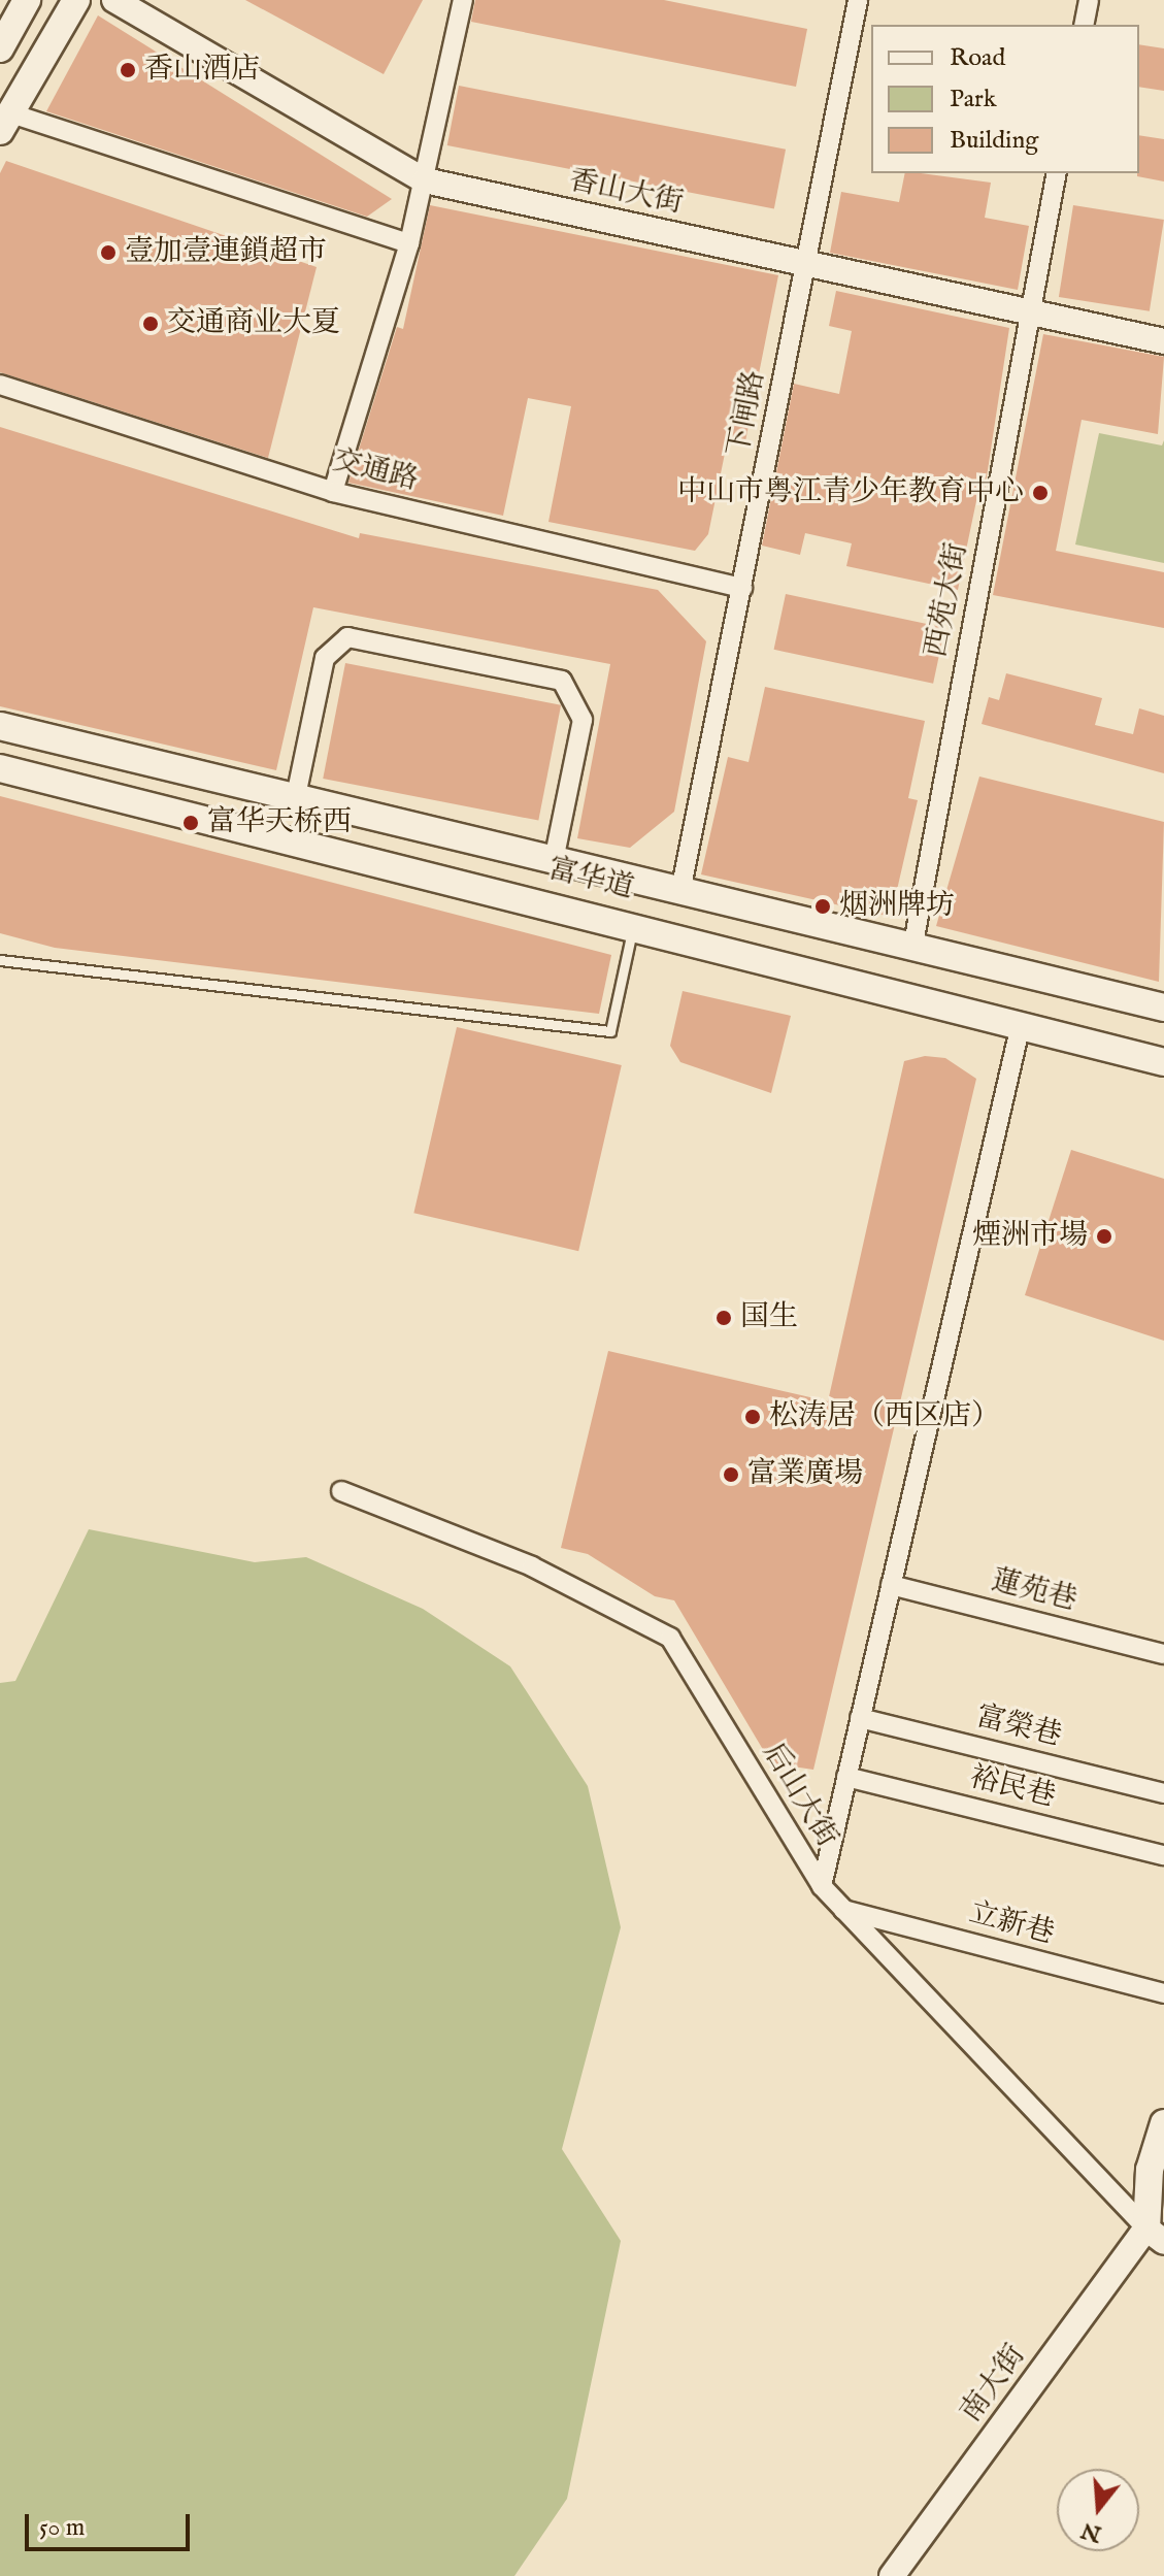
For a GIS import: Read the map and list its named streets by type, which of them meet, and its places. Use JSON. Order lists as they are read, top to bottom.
{
  "streets": {
    "main road": ["富华道"],
    "street": [
      "香山大街",
      "下闸路",
      "交通路",
      "西苑大街",
      "蓮苑巷",
      "富榮巷",
      "裕民巷",
      "后山大街",
      "立新巷",
      "南大街"
    ]
  },
  "crossings": [
    ["香山大街", "下闸路"],
    ["香山大街", "西苑大街"],
    ["下闸路", "交通路"],
    ["下闸路", "富华道"],
    ["西苑大街", "富华道"],
    ["后山大街", "立新巷"],
    ["后山大街", "南大街"]
  ],
  "places": [
    "香山酒店",
    "壹加壹連鎖超市",
    "交通商业大夏",
    "中山市粤江青少年教育中心",
    "富华天桥西",
    "烟洲牌坊",
    "煙洲市場",
    "国生",
    "松涛居（西区店）",
    "富業廣場"
  ],
  "legend": ["Road", "Park", "Building"],
  "scale_bar": "50 m",
  "north": "bottom"
}
